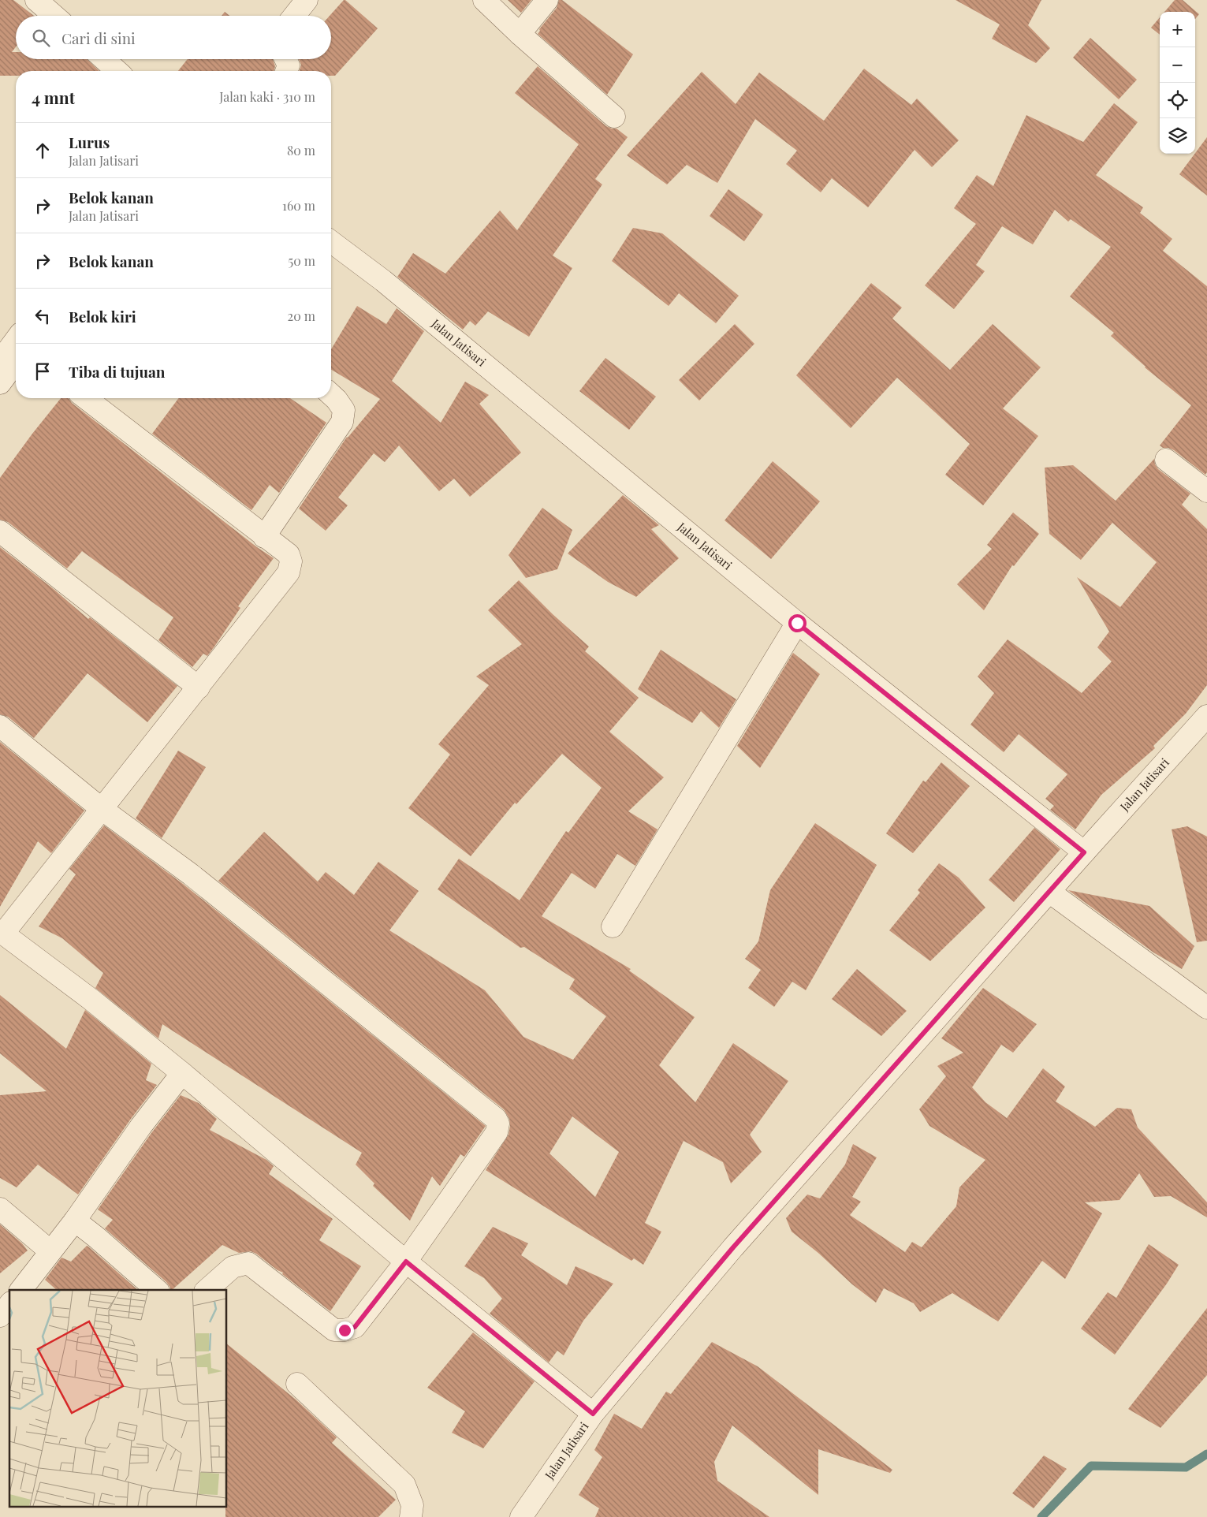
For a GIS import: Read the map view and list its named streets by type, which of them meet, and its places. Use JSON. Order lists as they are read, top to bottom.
{
  "streets": {
    "street": ["Jalan Jatisari"]
  },
  "page": {
    "map_buttons": ["+", "−"],
    "search": "Cari di sini",
    "heading": ["4 mnt", "Jalan kaki · 310 m"],
    "list": [
      ["Lurus", "Jalan Jatisari", "80 m"],
      ["Belok kanan", "Jalan Jatisari", "160 m"],
      ["Belok kanan", "50 m"],
      ["Belok kiri", "20 m"],
      "Tiba di tujuan"
    ]
  }
}
